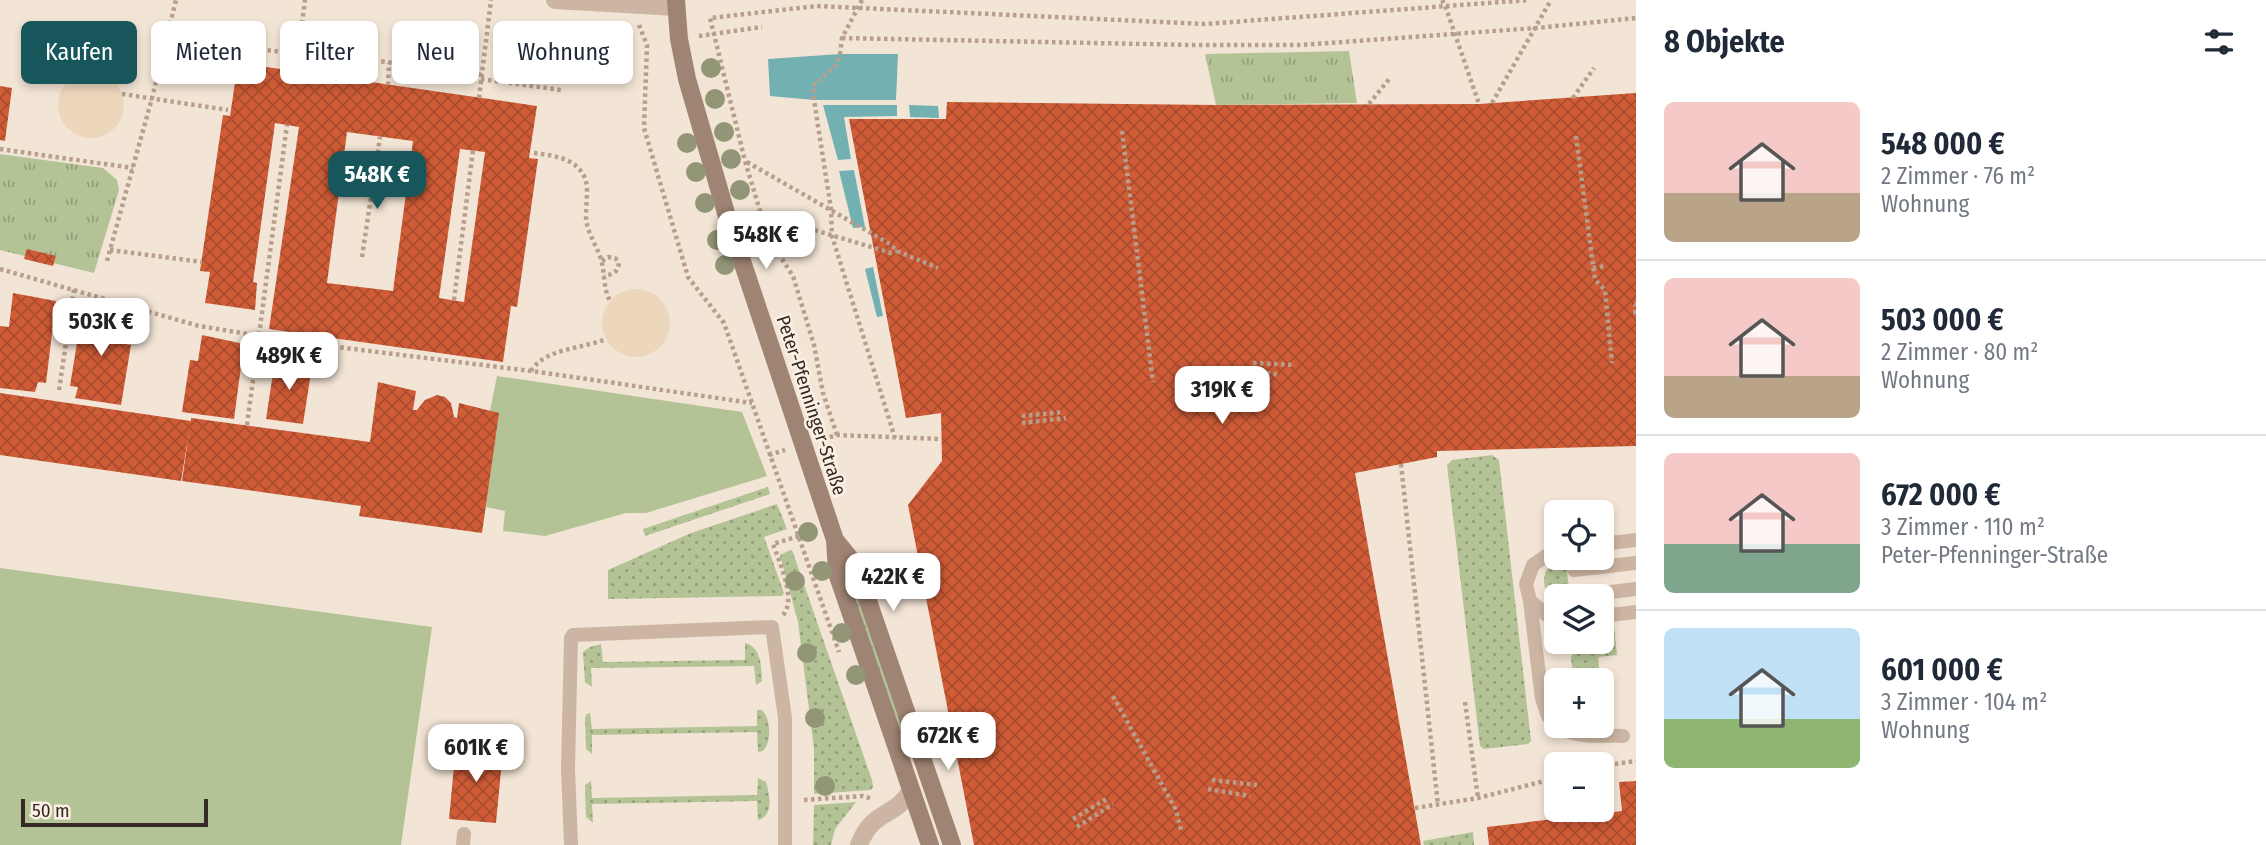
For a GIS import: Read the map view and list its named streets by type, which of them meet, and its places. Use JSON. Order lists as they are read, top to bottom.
{
  "streets": {
    "street": ["Peter-Pfenninger-Straße"]
  },
  "scale_bar": "50 m",
  "page": {
    "heading": "8 Objekte",
    "chip": [
      "Kaufen",
      "Mieten",
      "Filter",
      "Neu",
      "Wohnung"
    ],
    "list": [
      {
        "name": "548 000 €",
        "note": "2 Zimmer · 76 m² · Wohnung"
      },
      {
        "name": "503 000 €",
        "note": "2 Zimmer · 80 m² · Wohnung"
      },
      {
        "name": "672 000 €",
        "note": "3 Zimmer · 110 m² · Peter-Pfenninger-Straße"
      },
      {
        "name": "601 000 €",
        "note": "3 Zimmer · 104 m² · Wohnung"
      }
    ],
    "price": [
      "548K €",
      "548K €",
      "503K €",
      "489K €",
      "319K €",
      "422K €",
      "672K €",
      "601K €"
    ],
    "map_buttons": ["+", "−"],
    "scale": "50 m"
  }
}
